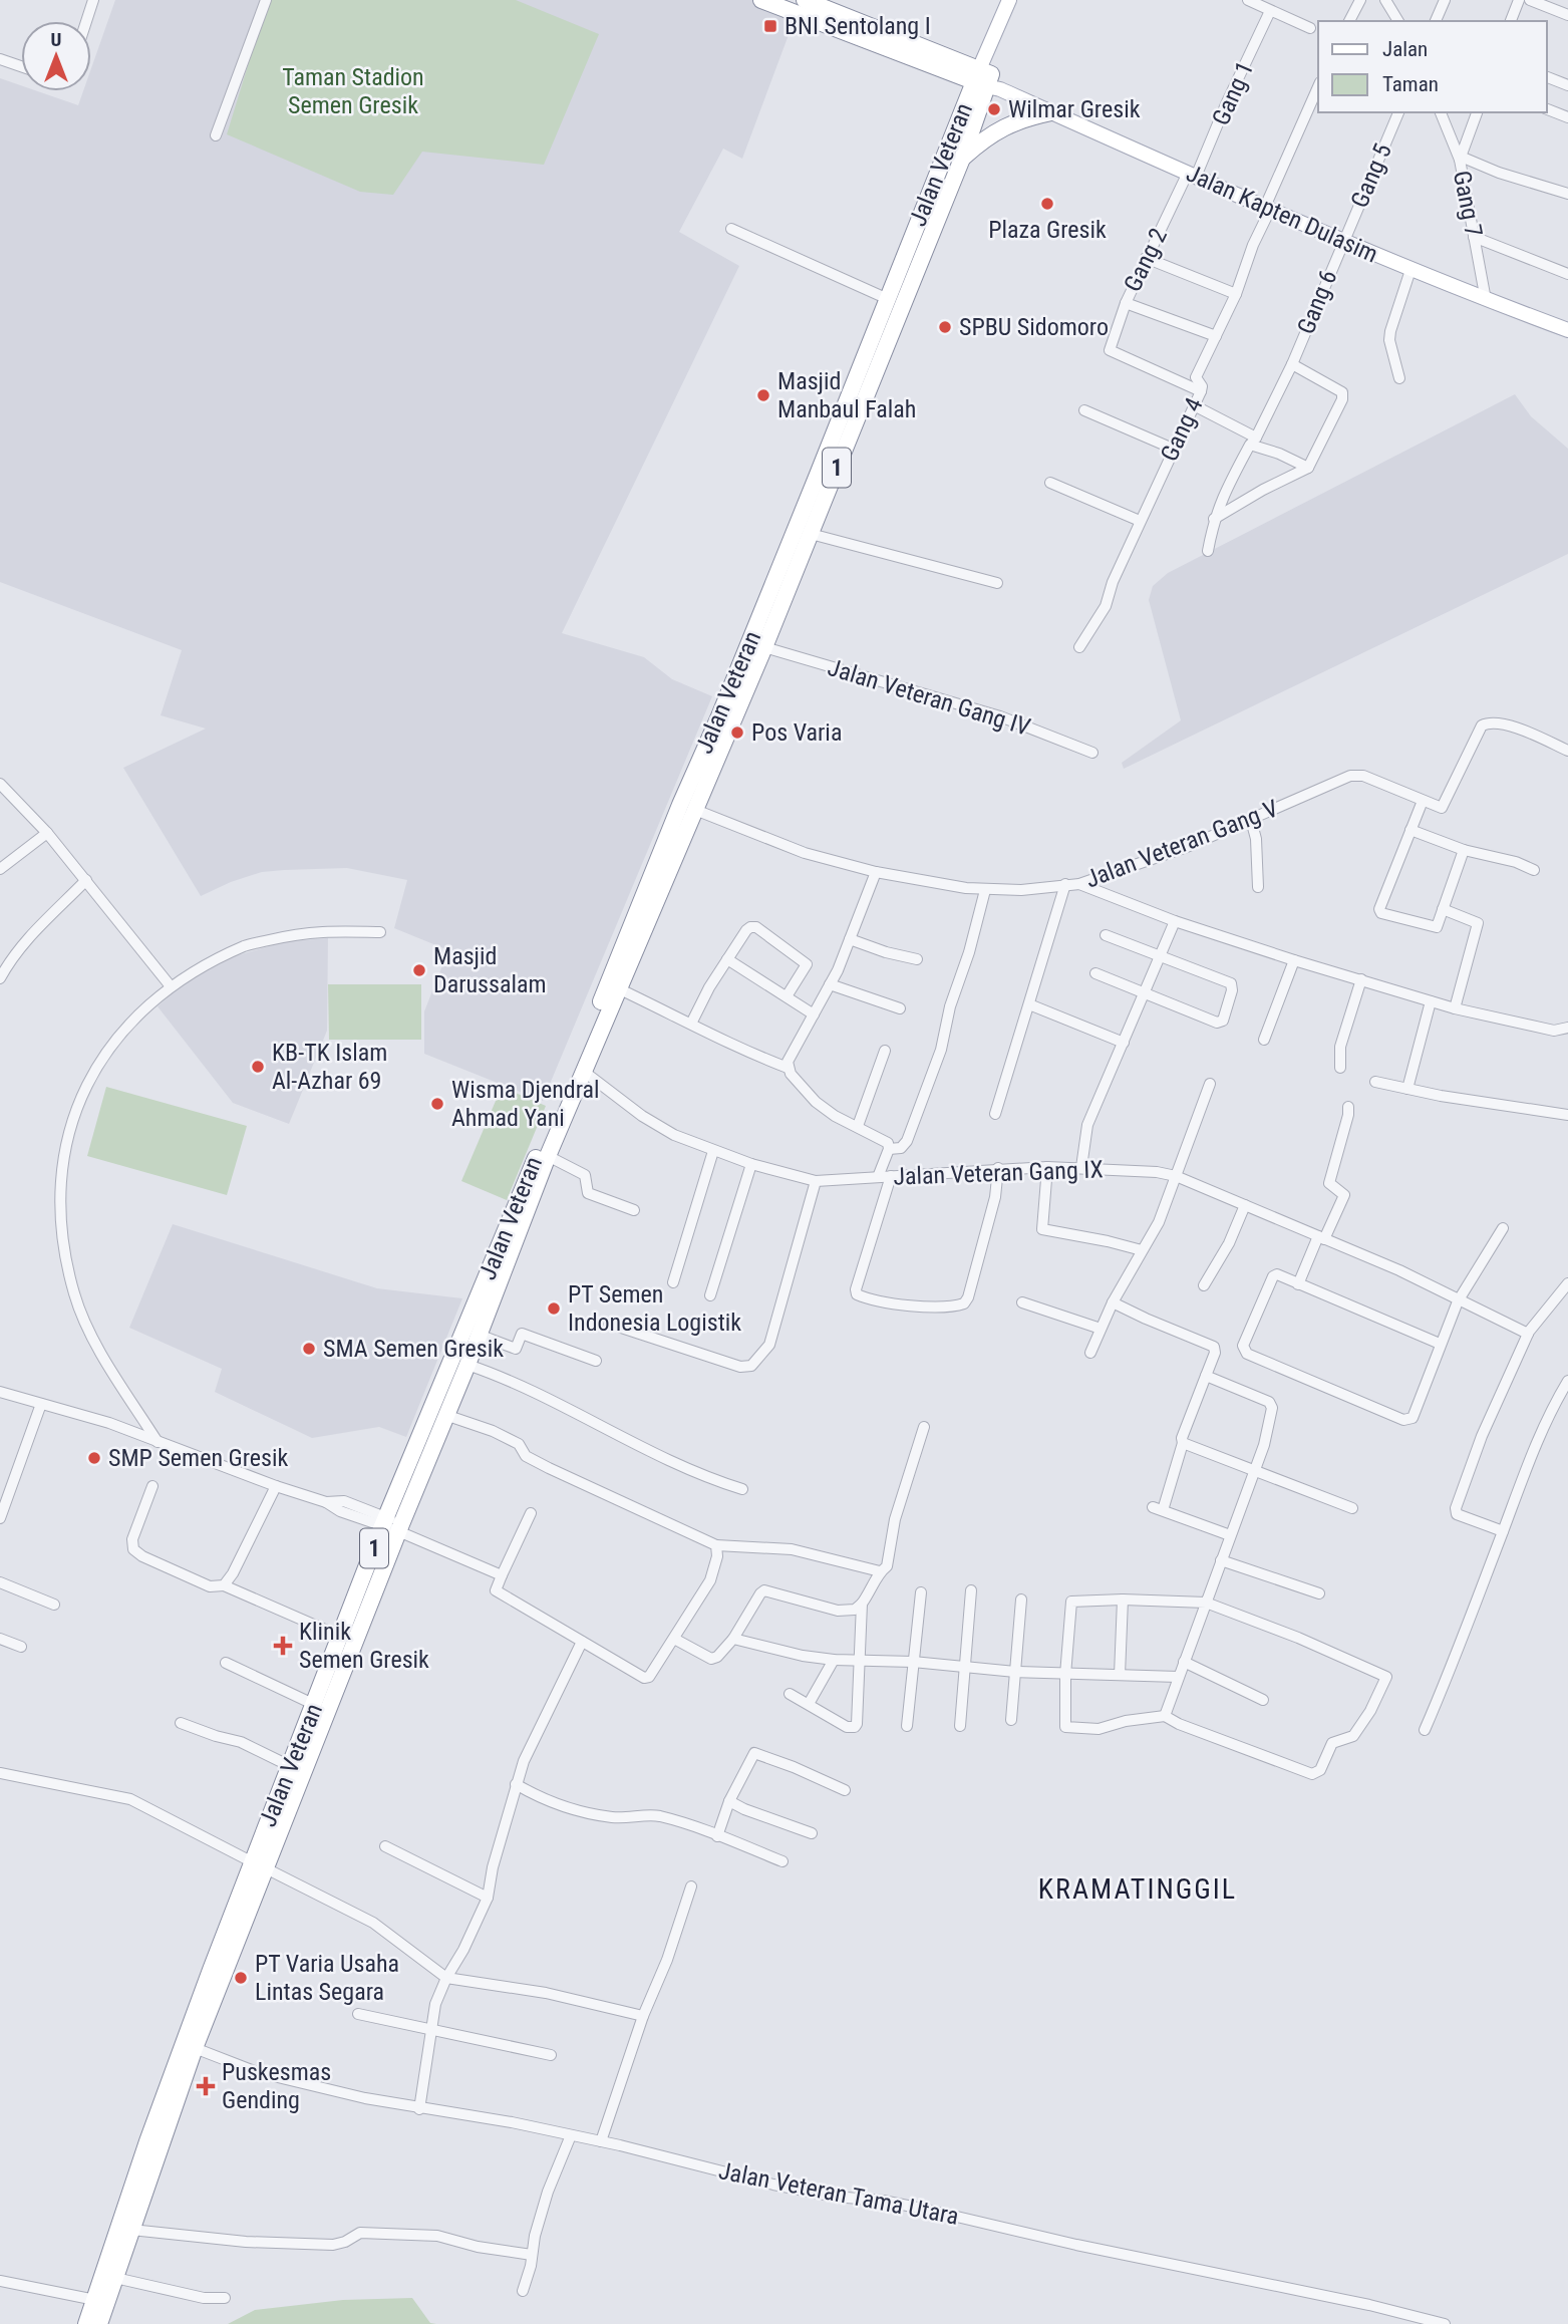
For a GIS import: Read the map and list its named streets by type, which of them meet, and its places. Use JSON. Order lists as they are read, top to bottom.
{
  "streets": {
    "highway": ["Jalan Veteran", "1"],
    "main road": ["Jalan Kapten Dulasim"],
    "street": [
      "Gang 1",
      "Gang 5",
      "Gang 7",
      "Gang 2",
      "Gang 6",
      "Gang 4",
      "Jalan Veteran Gang IV",
      "Jalan Veteran Gang V",
      "Jalan Veteran Gang IX",
      "Jalan Veteran Tama Utara"
    ]
  },
  "crossings": [
    ["Gang 1", "Jalan Kapten Dulasim"],
    ["Gang 1", "Gang 2"],
    ["Jalan Veteran", "Jalan Kapten Dulasim"],
    ["Jalan Veteran", "Jalan Veteran Gang IV"],
    ["Jalan Veteran", "Jalan Veteran Gang V"],
    ["Jalan Veteran", "Jalan Veteran Gang IX"],
    ["Jalan Veteran", "Jalan Veteran Tama Utara"],
    ["Gang 5", "Jalan Kapten Dulasim"],
    ["Gang 5", "Gang 6"],
    ["Gang 7", "Jalan Kapten Dulasim"],
    ["Jalan Kapten Dulasim", "Gang 2"],
    ["Jalan Kapten Dulasim", "Gang 6"],
    ["Jalan Kapten Dulasim", "Gang 4"],
    ["Gang 2", "Gang 4"]
  ],
  "districts": ["KRAMATINGGIL"],
  "parks": ["Taman Stadion Semen Gresik"],
  "places": {
    "transit": ["BNI Sentolang I"],
    "other": [
      "Wilmar Gresik",
      "Plaza Gresik",
      "SPBU Sidomoro",
      "Masjid Manbaul Falah",
      "Pos Varia",
      "Masjid Darussalam",
      "KB-TK Islam Al-Azhar 69",
      "Wisma Djendral Ahmad Yani",
      "PT Semen Indonesia Logistik",
      "SMA Semen Gresik",
      "SMP Semen Gresik",
      "PT Varia Usaha Lintas Segara"
    ],
    "health": ["Klinik Semen Gresik", "Puskesmas Gending"]
  },
  "legend": ["Jalan", "Taman"],
  "north": "top"
}
